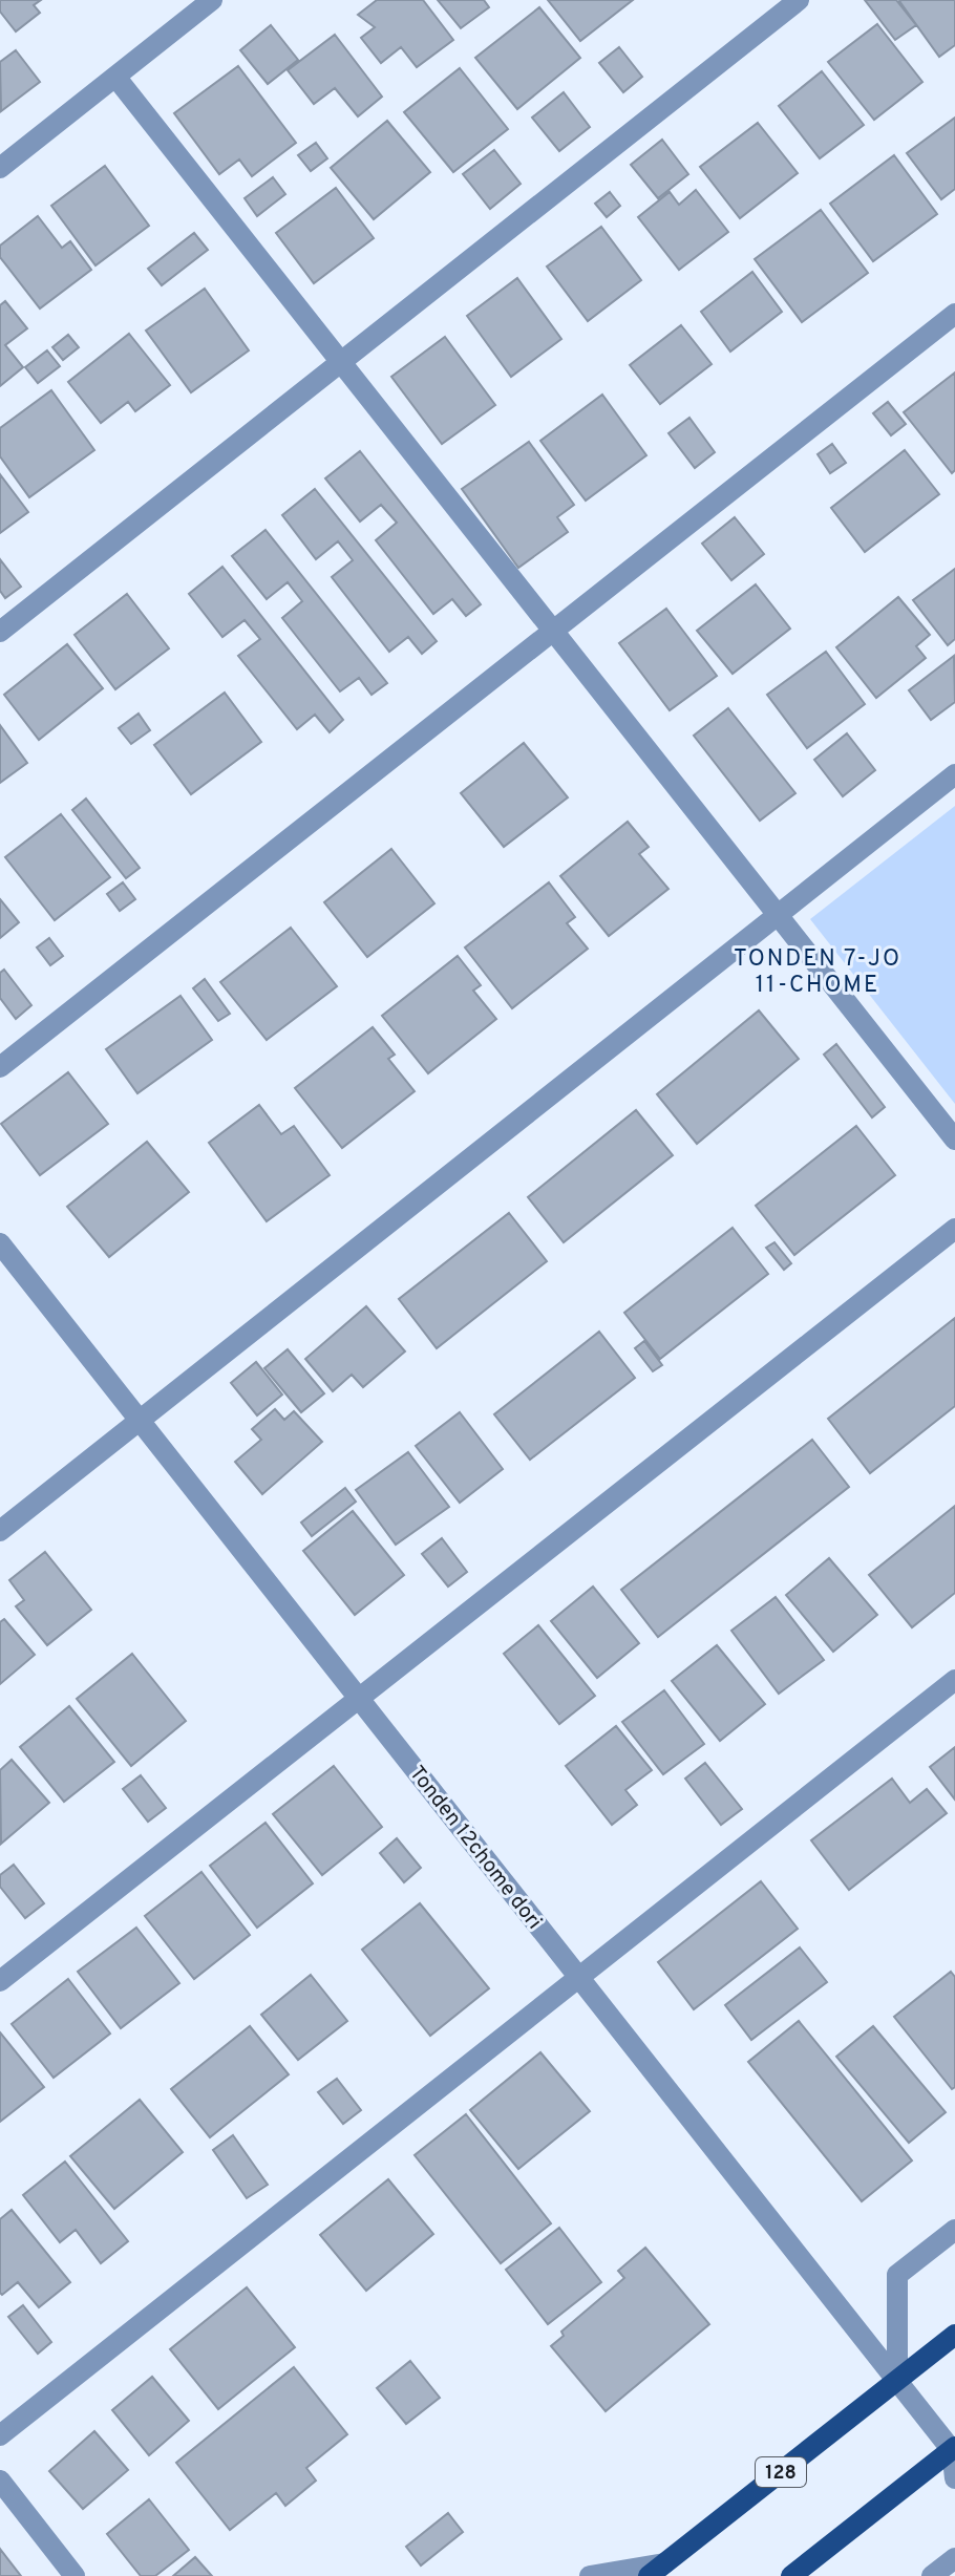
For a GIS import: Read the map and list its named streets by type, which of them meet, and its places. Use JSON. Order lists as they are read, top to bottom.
{
  "streets": {
    "main road": ["128"],
    "street": ["Tonden 12chome dori"]
  },
  "crossings": [
    ["Tonden 12chome dori", "128"]
  ],
  "districts": ["TONDEN 7-JO 11-CHOME"]
}
